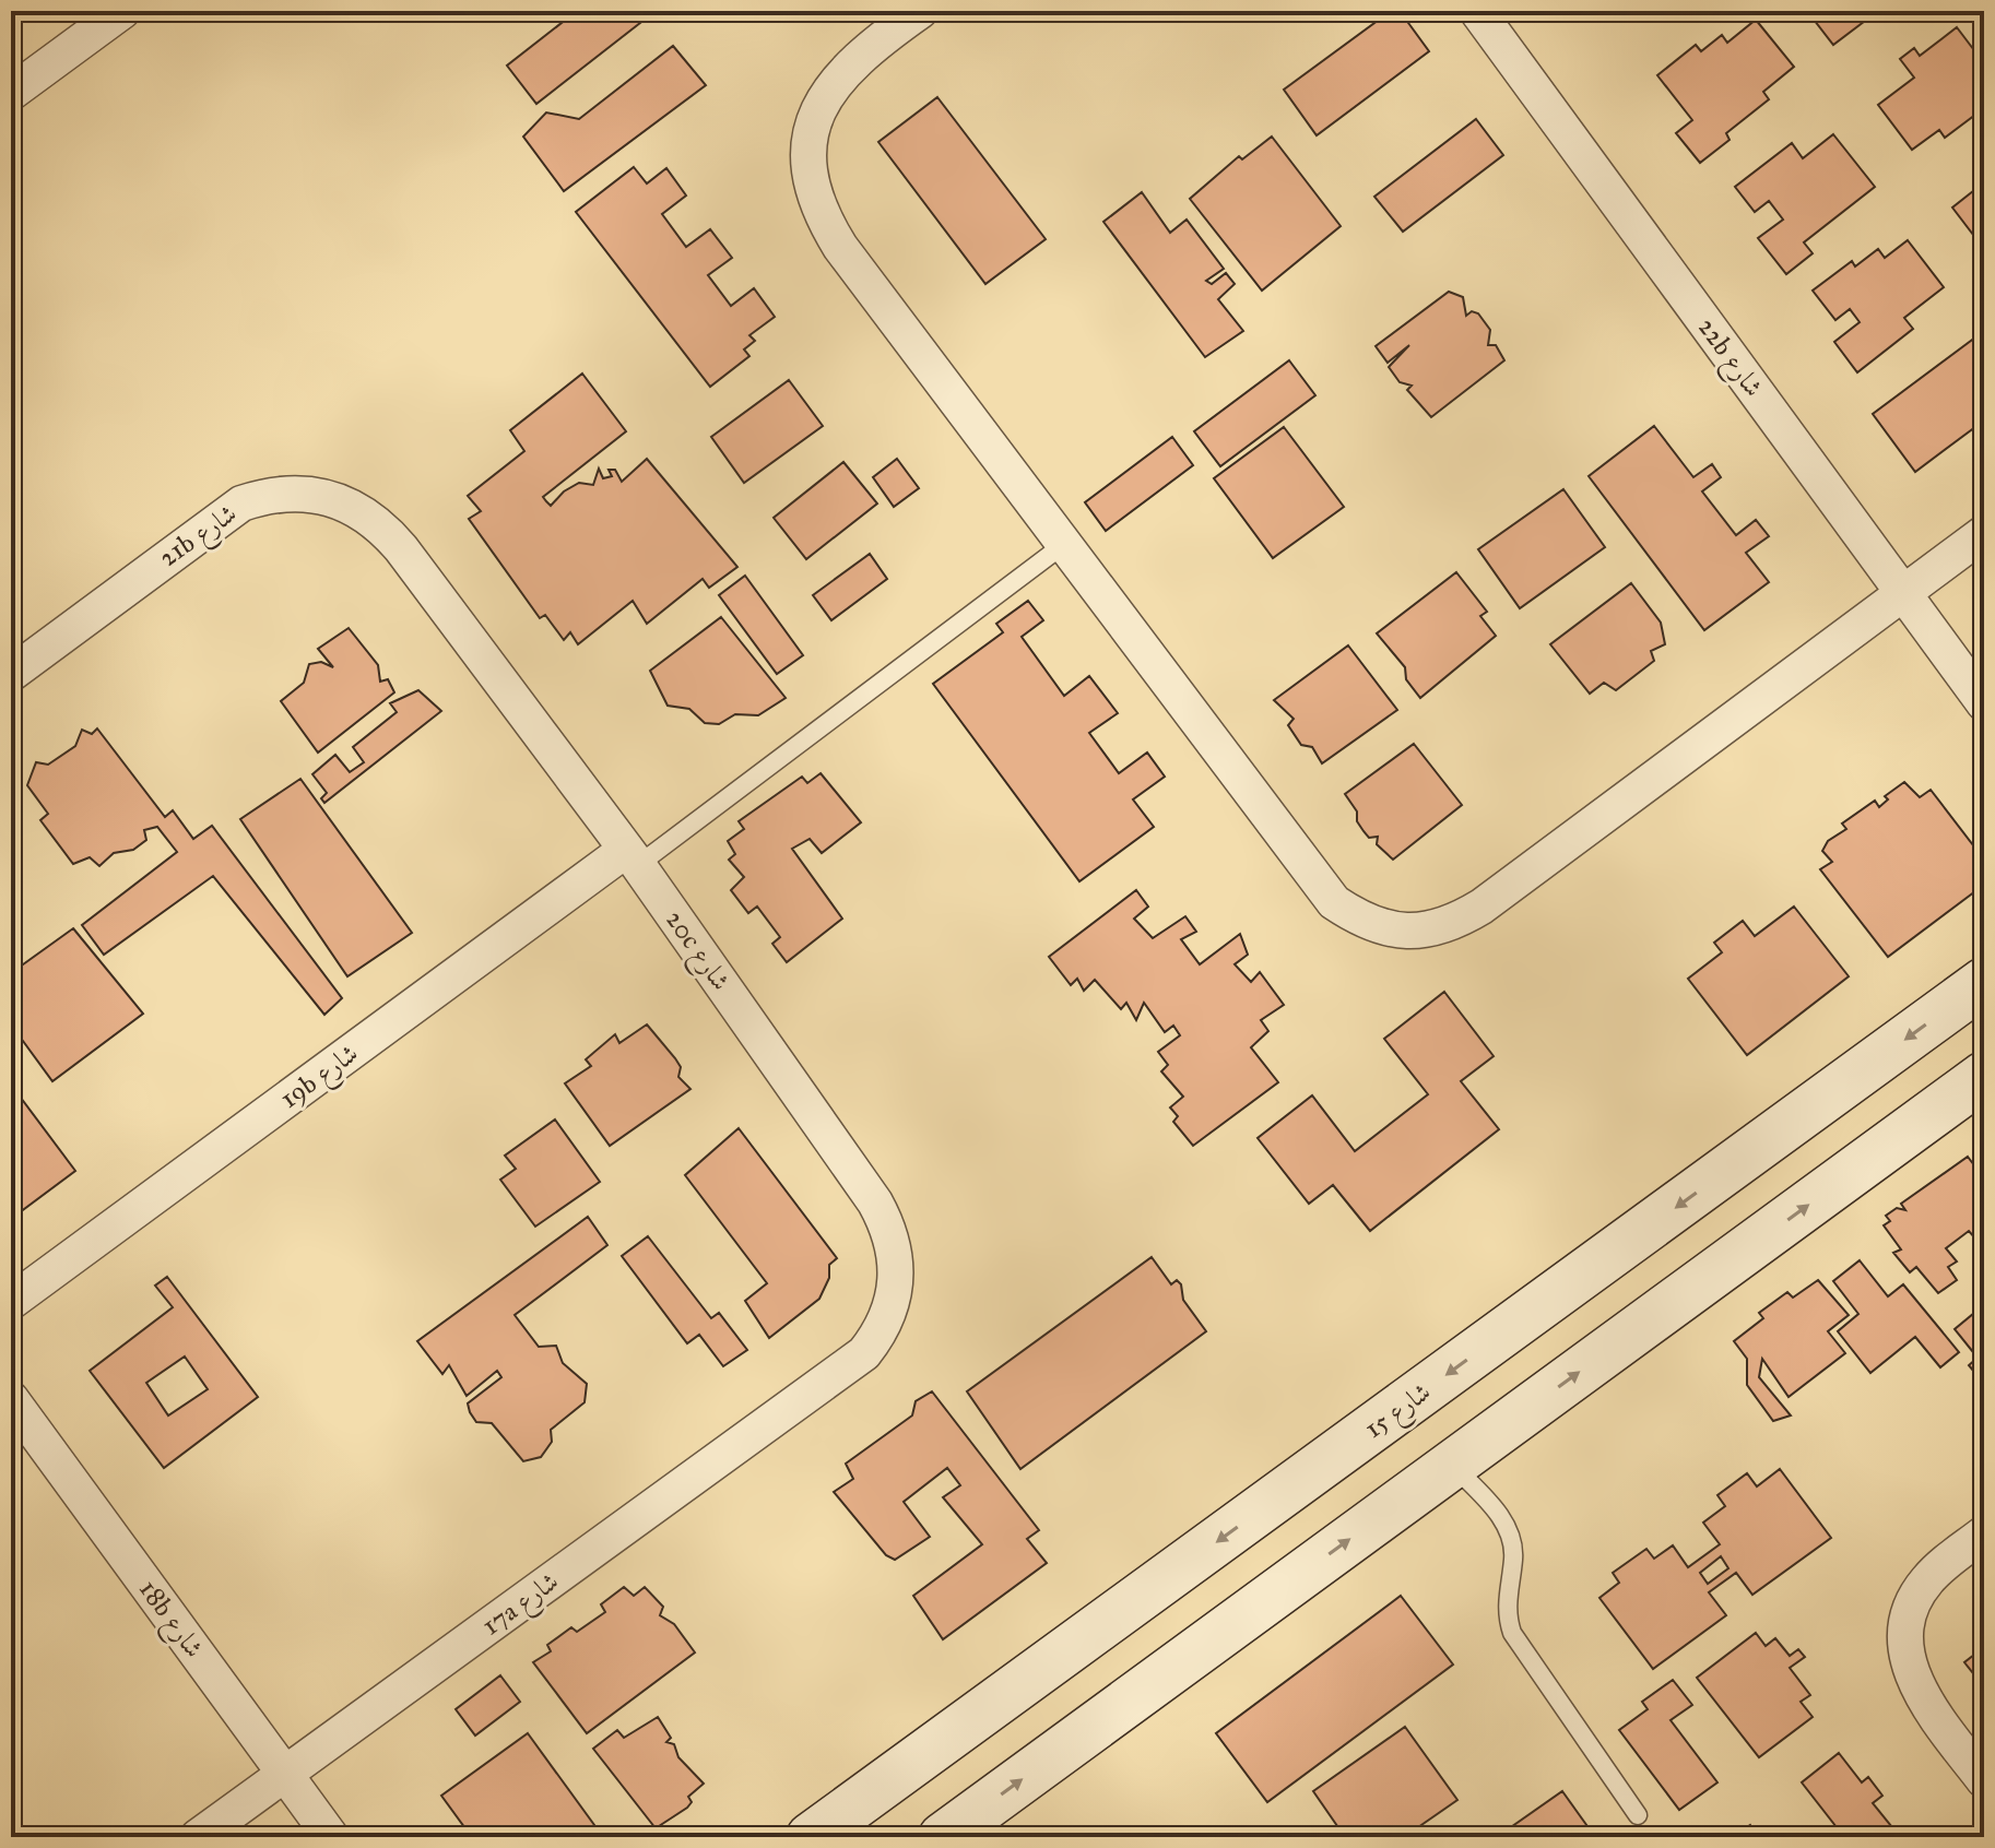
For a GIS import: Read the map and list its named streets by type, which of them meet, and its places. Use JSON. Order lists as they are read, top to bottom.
{
  "streets": {
    "street": [
      "22b شارع",
      "21b شارع",
      "20c شارع",
      "19b شارع",
      "شارع 15",
      "17a شارع",
      "18b شارع"
    ]
  },
  "crossings": [
    ["21b شارع", "20c شارع"],
    ["20c شارع", "19b شارع"],
    ["20c شارع", "17a شارع"],
    ["17a شارع", "18b شارع"]
  ]
}
